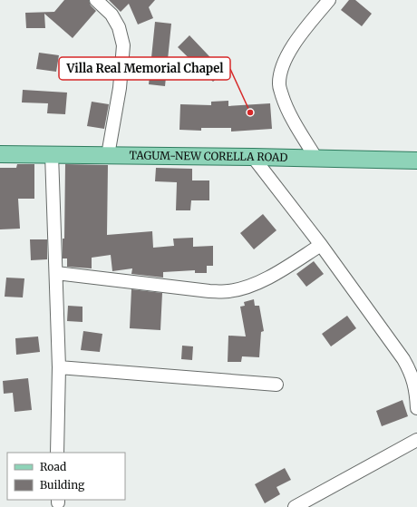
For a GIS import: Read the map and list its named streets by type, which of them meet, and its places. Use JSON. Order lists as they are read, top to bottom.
{
  "streets": {
    "main road": ["TAGUM-NEW CORELLA ROAD"]
  },
  "places": ["Villa Real Memorial Chapel"],
  "legend": ["Road", "Building"]
}
